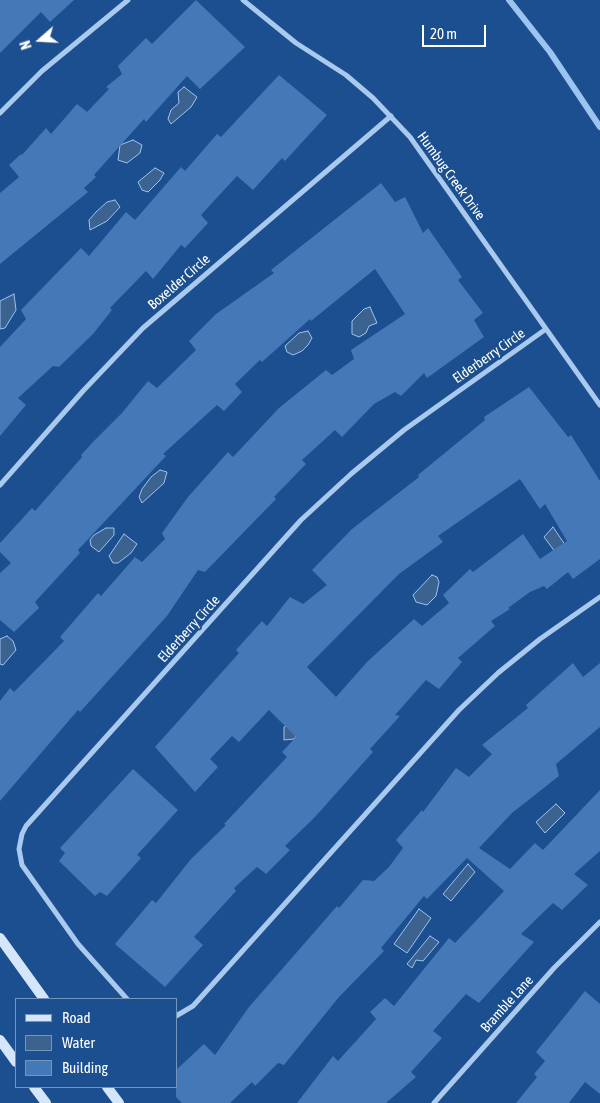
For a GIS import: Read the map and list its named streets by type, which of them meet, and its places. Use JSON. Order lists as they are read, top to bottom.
{
  "streets": {
    "street": [
      "Humbug Creek Drive",
      "Boxelder Circle",
      "Elderberry Circle",
      "Bramble Lane"
    ]
  },
  "crossings": [
    ["Humbug Creek Drive", "Boxelder Circle"],
    ["Humbug Creek Drive", "Elderberry Circle"]
  ],
  "legend": ["Road", "Water", "Building"],
  "scale_bar": "20 m",
  "north": "left"
}
